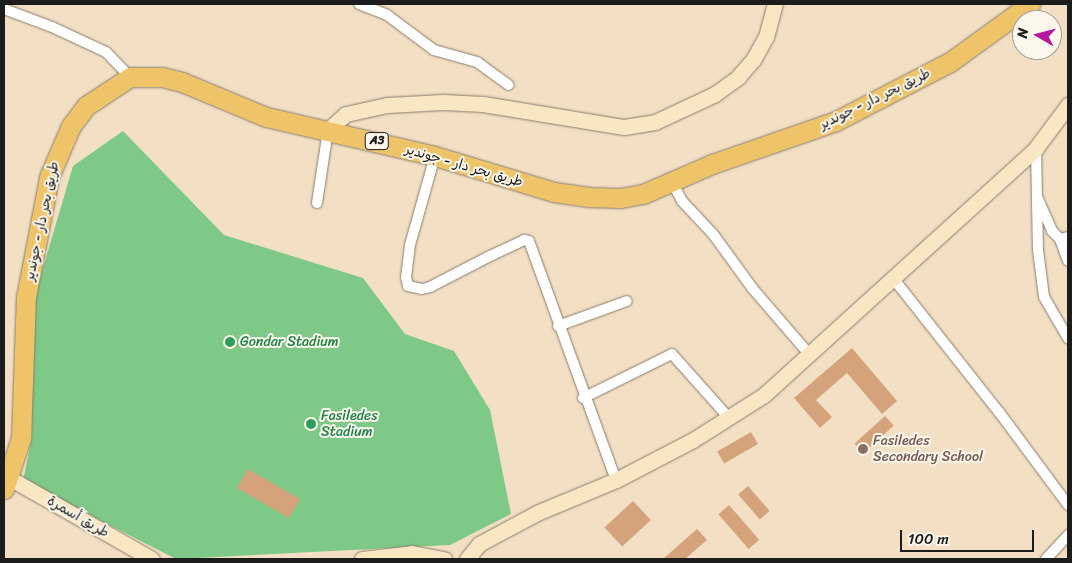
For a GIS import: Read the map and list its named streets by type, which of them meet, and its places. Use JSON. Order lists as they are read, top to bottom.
{
  "streets": {
    "highway": ["طريق بحر دار - جوندير", "A3"],
    "street": ["طريق أسمرة"]
  },
  "crossings": [
    ["طريق بحر دار - جوندير", "طريق أسمرة"]
  ],
  "places": ["Gondar Stadium", "Fasiledes Stadium", "Fasiledes Secondary School"],
  "scale_bar": "100 m",
  "north": "left"
}
